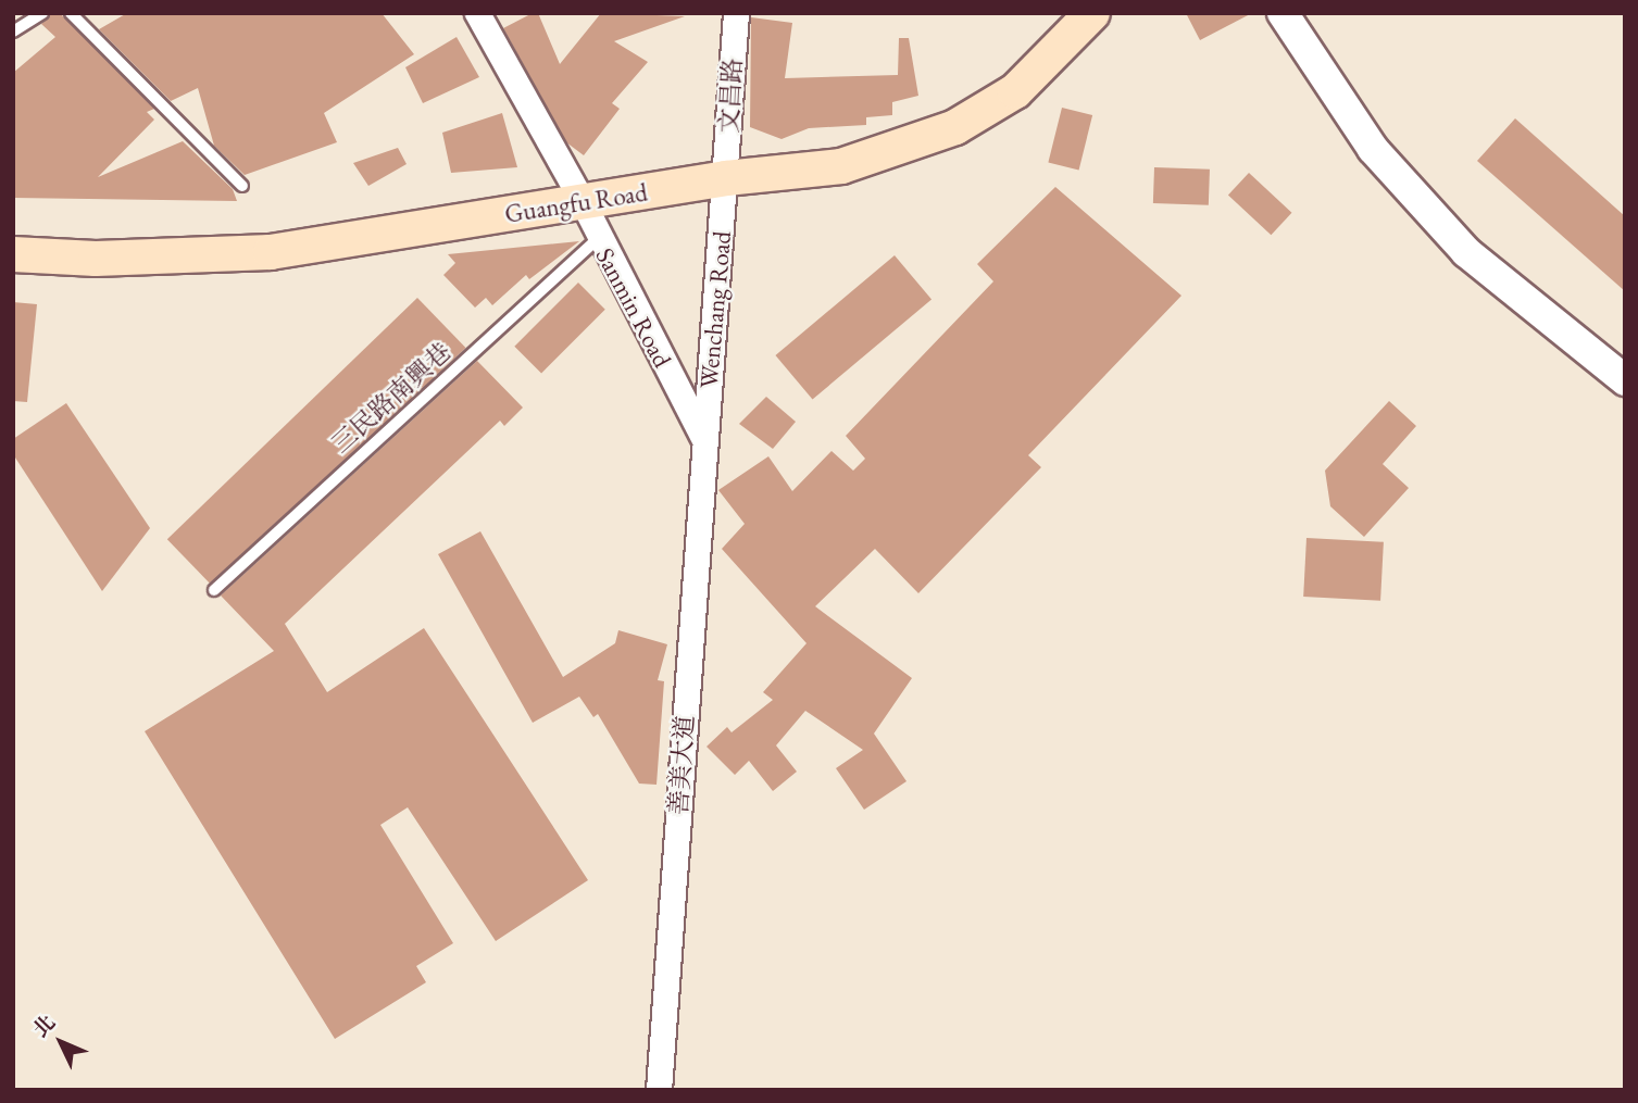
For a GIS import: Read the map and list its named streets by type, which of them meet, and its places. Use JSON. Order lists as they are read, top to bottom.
{
  "streets": {
    "main road": ["Guangfu Road"],
    "street": [
      "文昌路",
      "Sanmin Road",
      "Wenchang Road",
      "善美大道"
    ],
    "lane": ["三民路南興巷"]
  },
  "crossings": [
    ["文昌路", "Guangfu Road"],
    ["文昌路", "Wenchang Road"],
    ["Guangfu Road", "Sanmin Road"],
    ["Guangfu Road", "Wenchang Road"],
    ["Sanmin Road", "Wenchang Road"],
    ["Sanmin Road", "三民路南興巷"],
    ["Sanmin Road", "善美大道"],
    ["Wenchang Road", "善美大道"]
  ],
  "north": "top left"
}
